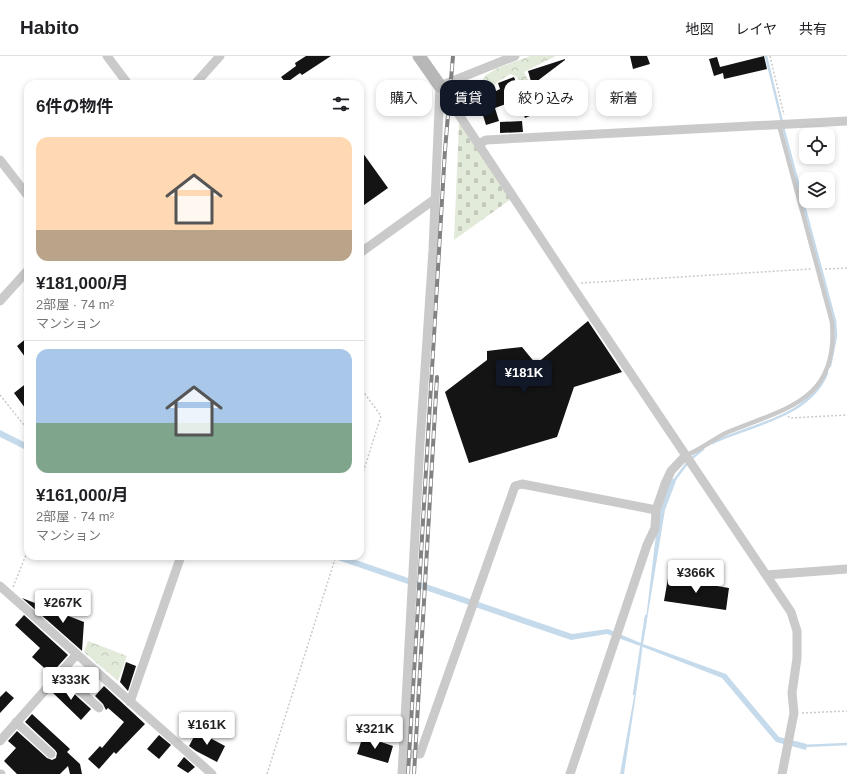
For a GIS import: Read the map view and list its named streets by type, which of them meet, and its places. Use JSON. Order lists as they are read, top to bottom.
{
  "page": {
    "header": "Habito",
    "nav": ["地図", "レイヤ", "共有"],
    "chip": [
      "購入",
      "賃貸",
      "絞り込み",
      "新着"
    ],
    "heading": "6件の物件",
    "list": [
      {
        "name": "¥181,000/月",
        "note": "2部屋 · 74 m² · マンション"
      },
      {
        "name": "¥161,000/月",
        "note": "2部屋 · 74 m² · マンション"
      }
    ],
    "price": [
      "¥181K",
      "¥366K",
      "¥267K",
      "¥333K",
      "¥161K",
      "¥321K"
    ]
  }
}
